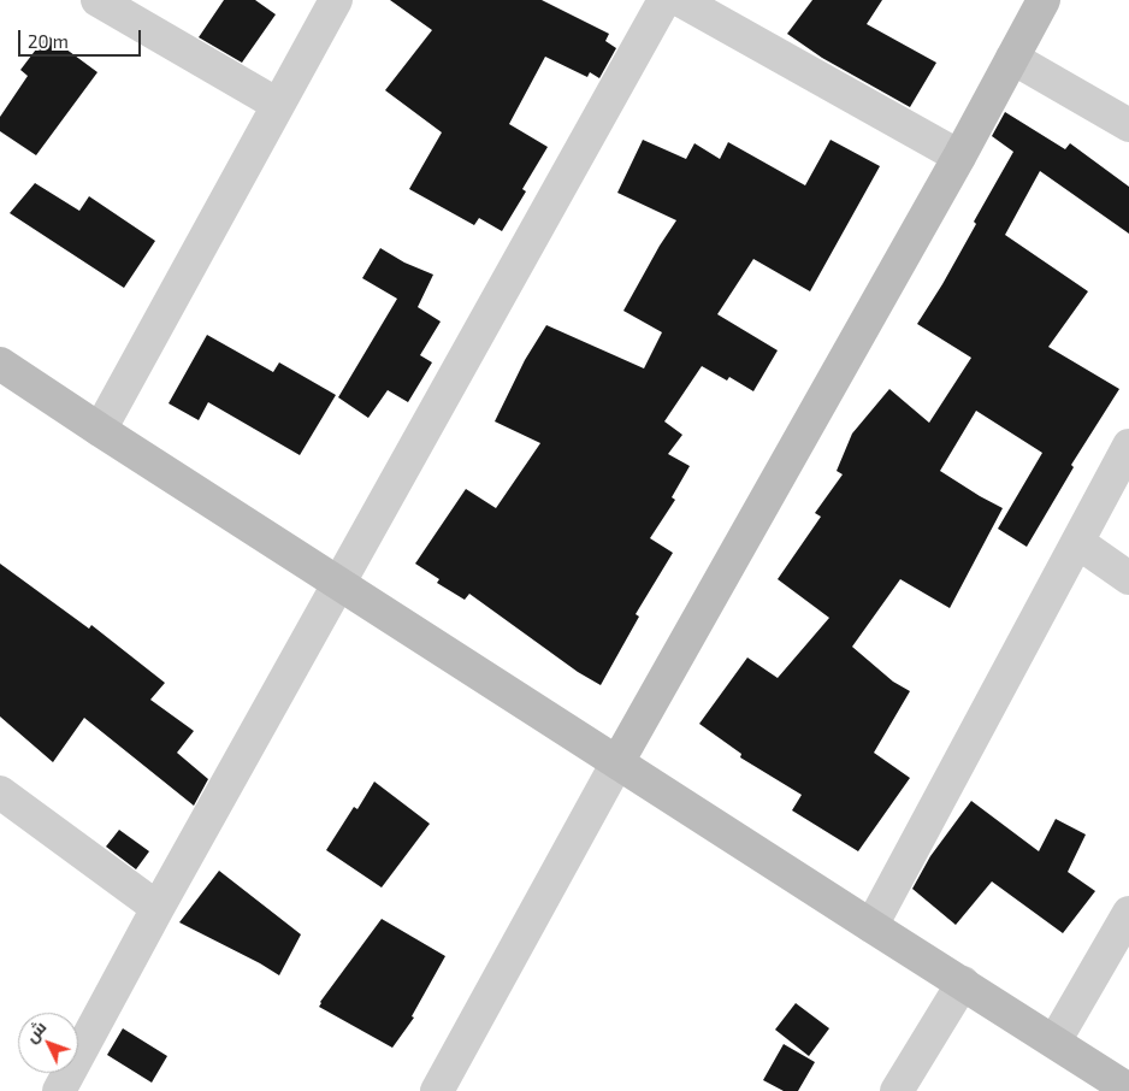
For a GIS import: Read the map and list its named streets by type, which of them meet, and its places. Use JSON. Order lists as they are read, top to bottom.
{
  "scale_bar": "20 m",
  "north": "top left"
}
